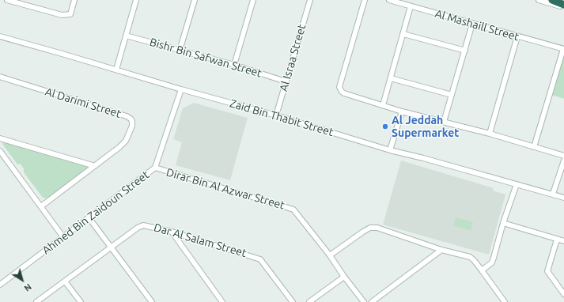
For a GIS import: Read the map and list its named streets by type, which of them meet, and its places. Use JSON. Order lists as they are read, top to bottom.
{
  "streets": {
    "street": [
      "Al Mashaill Street",
      "Bishr Bin Safwan Street",
      "Al Israa Street",
      "Al Darimi Street",
      "Zaid Bin Thabit Street",
      "Dirar Bin Al Azwar Street",
      "Ahmed Bin Zaidoun Street",
      "Dar Al Salam Street"
    ]
  },
  "crossings": [
    ["Bishr Bin Safwan Street", "Al Israa Street"],
    ["Al Israa Street", "Zaid Bin Thabit Street"],
    ["Zaid Bin Thabit Street", "Ahmed Bin Zaidoun Street"],
    ["Dirar Bin Al Azwar Street", "Ahmed Bin Zaidoun Street"]
  ],
  "places": ["Al Jeddah Supermarket"],
  "north": "bottom right"
}
